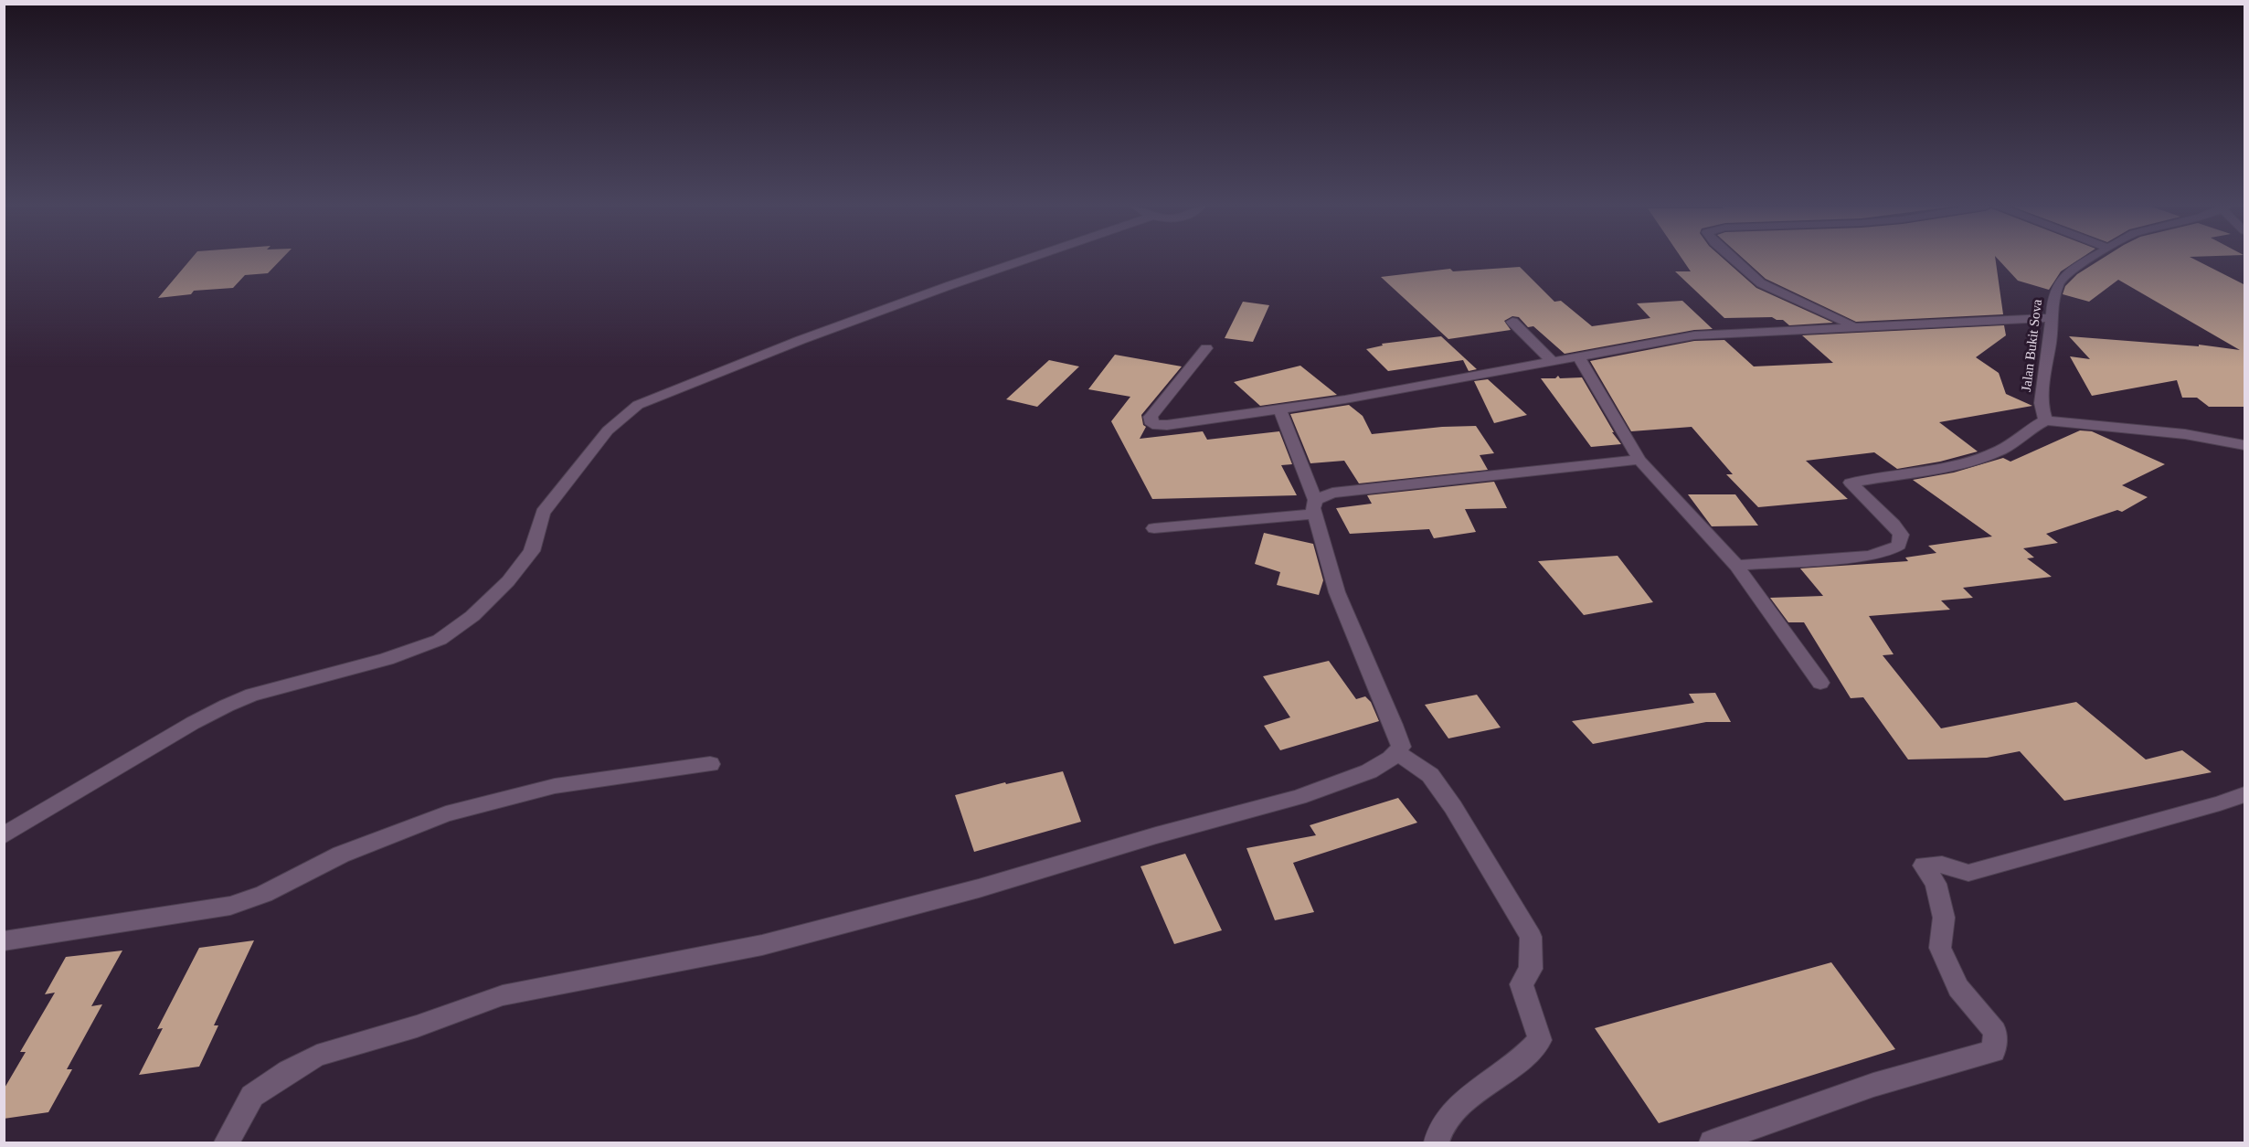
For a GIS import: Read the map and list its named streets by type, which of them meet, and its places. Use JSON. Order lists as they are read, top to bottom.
{
  "streets": {
    "street": ["Jalan Bukit Sova"]
  }
}
